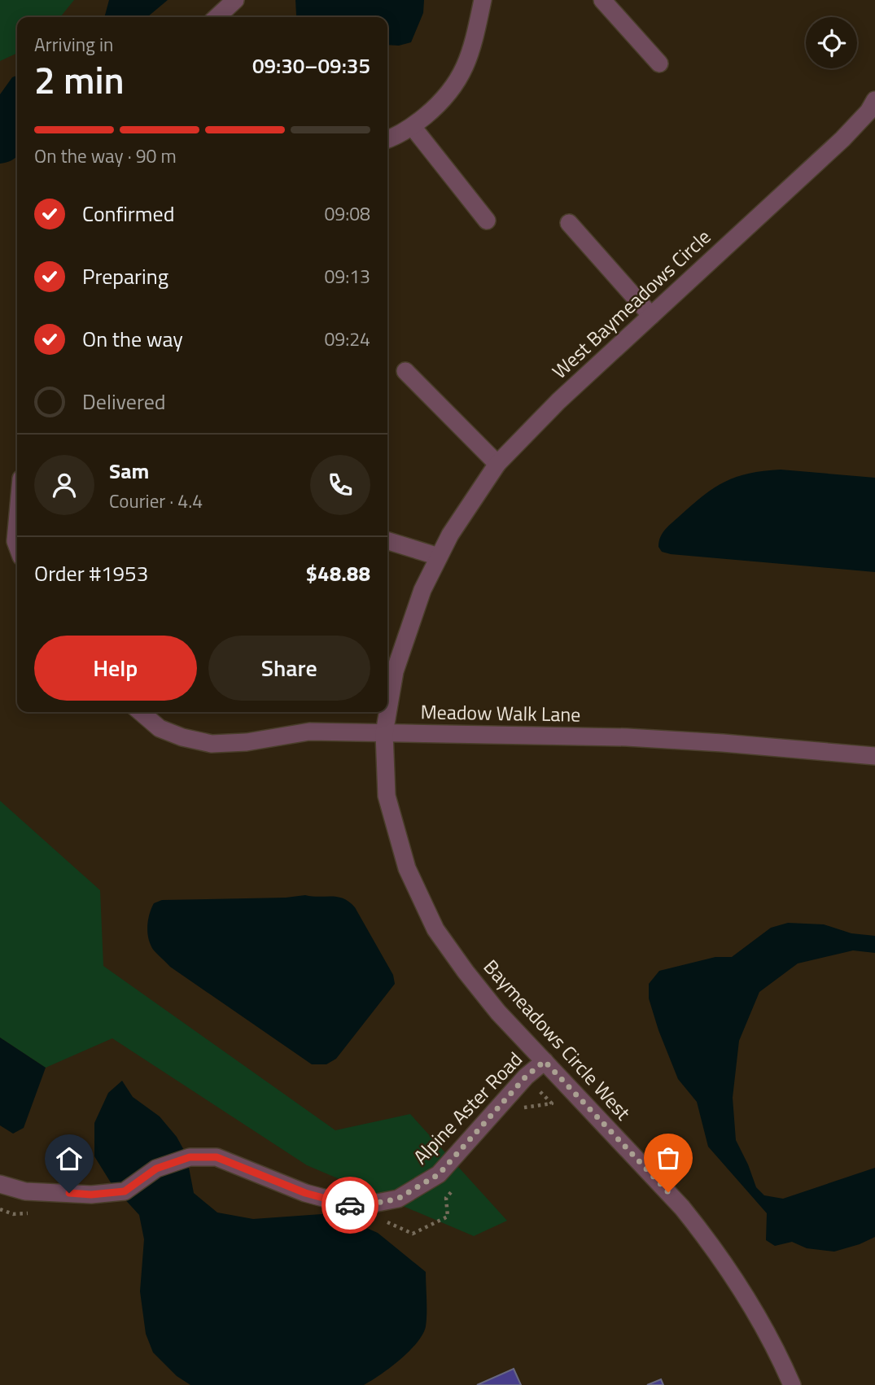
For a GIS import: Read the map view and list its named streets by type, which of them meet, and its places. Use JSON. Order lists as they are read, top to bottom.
{
  "streets": {
    "street": [
      "West Baymeadows Circle",
      "Meadow Walk Lane",
      "Baymeadows Circle West",
      "Alpine Aster Road"
    ]
  },
  "crossings": [
    ["West Baymeadows Circle", "Baymeadows Circle West"],
    ["Meadow Walk Lane", "Baymeadows Circle West"],
    ["Baymeadows Circle West", "Alpine Aster Road"]
  ],
  "page": {
    "heading": ["2 min", "Arriving in", "09:30–09:35"],
    "panel": [
      "Sam",
      "Courier · 4.4",
      "Order #1953",
      "$48.88"
    ],
    "bar": "On the way · 90 m",
    "list": [
      ["Confirmed", "09:08"],
      ["Preparing", "09:13"],
      ["On the way", "09:24"],
      "Delivered"
    ],
    "buttons": ["Help", "Share"]
  }
}
